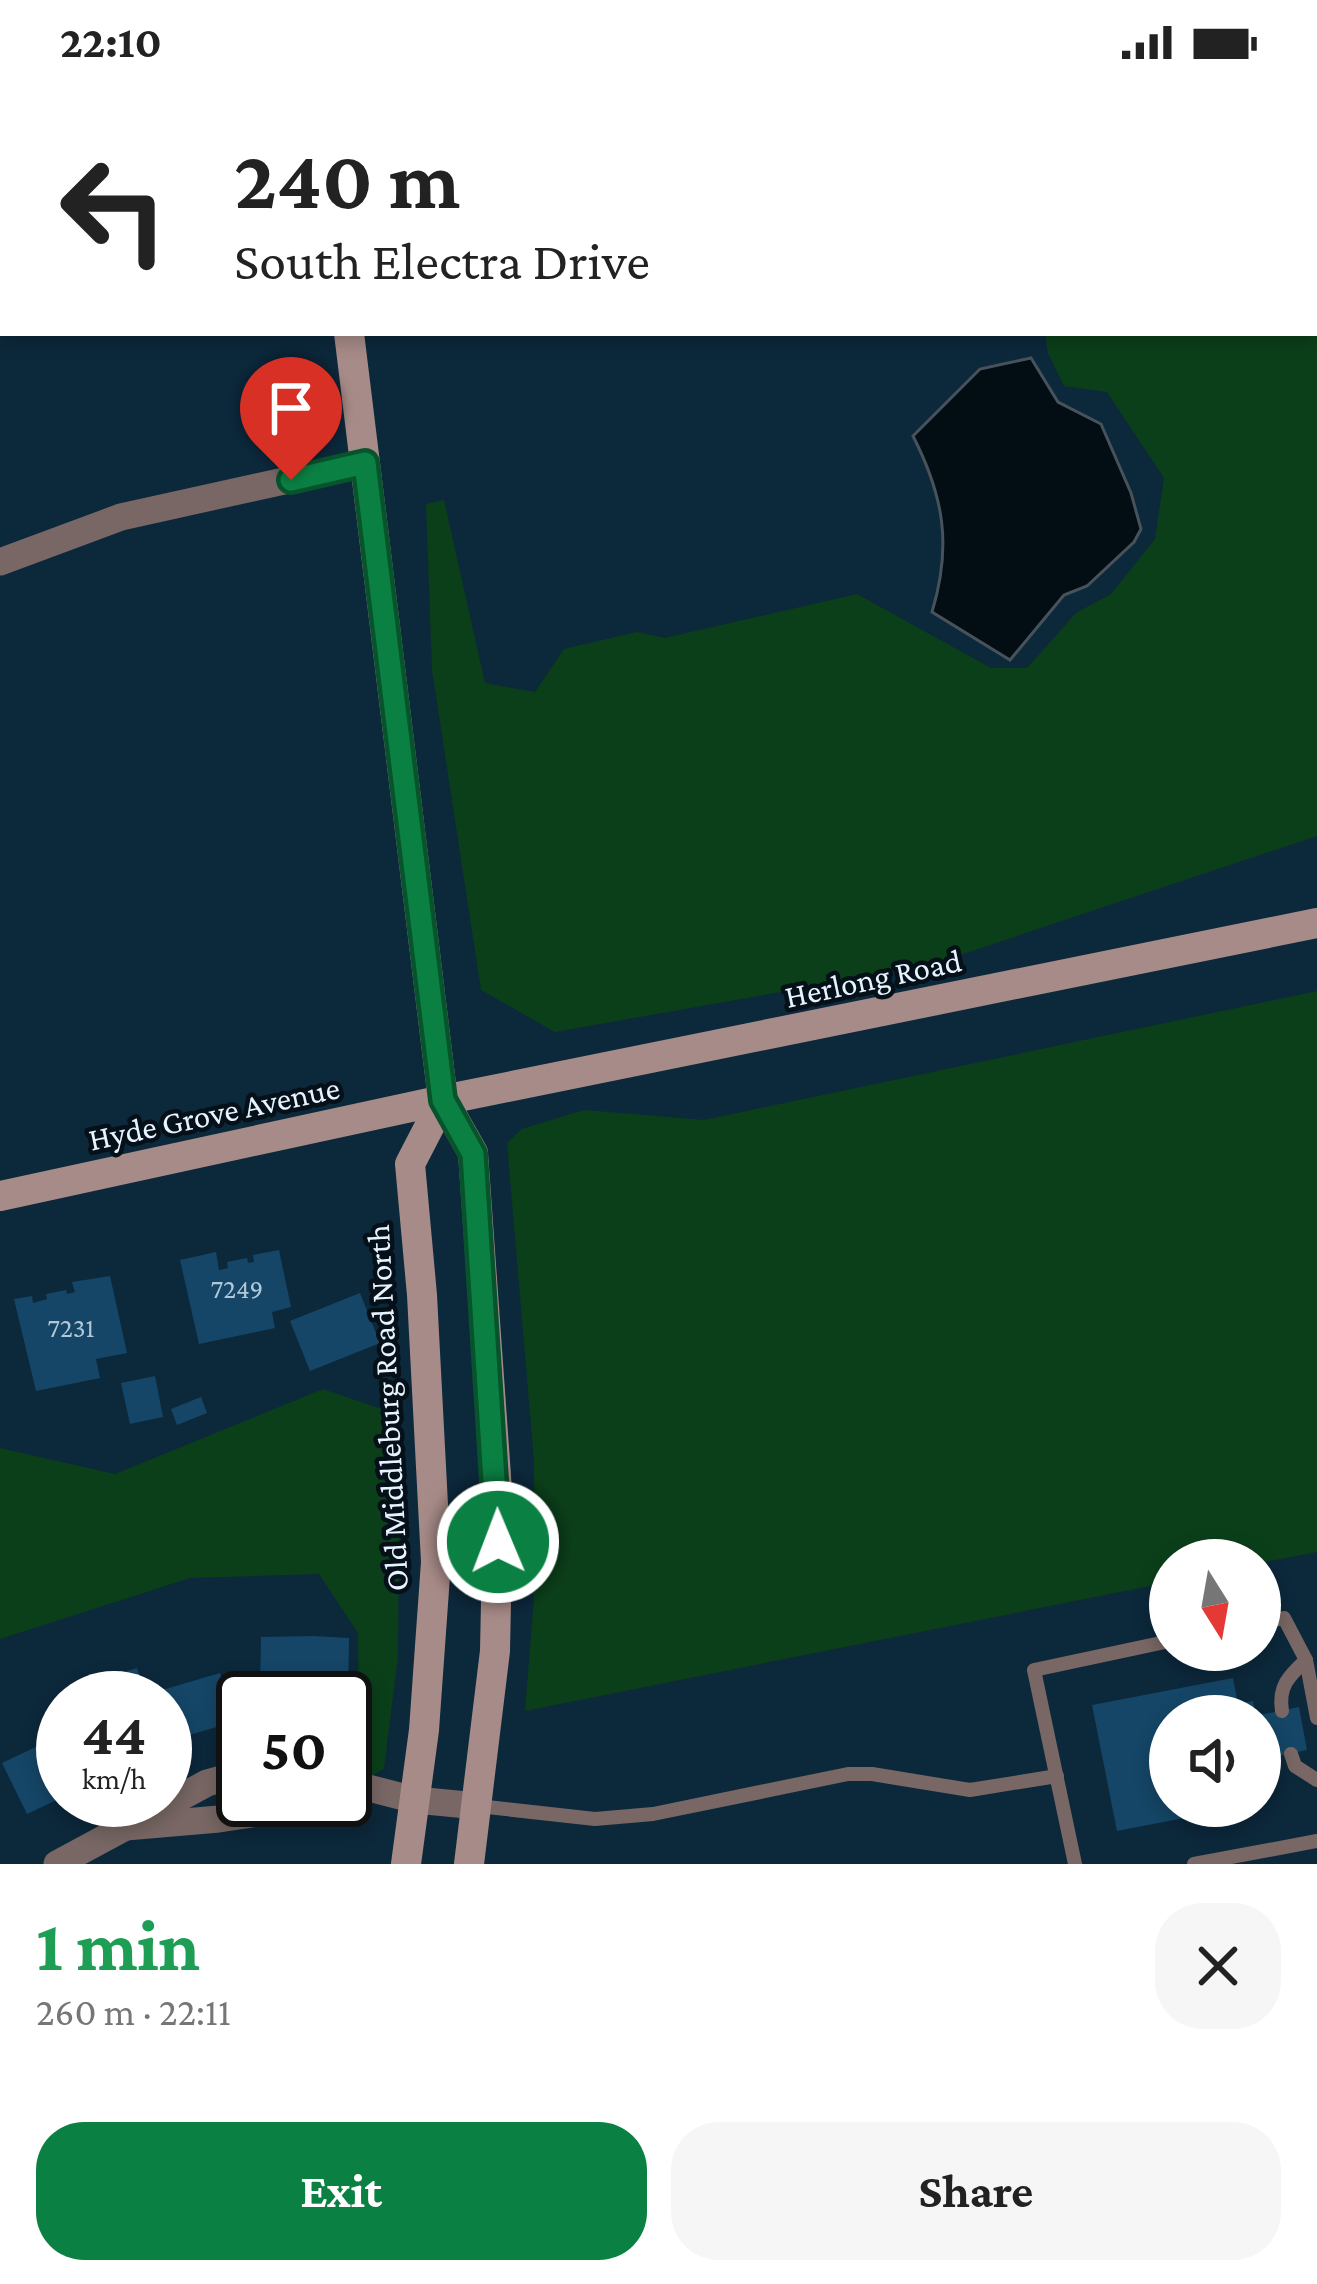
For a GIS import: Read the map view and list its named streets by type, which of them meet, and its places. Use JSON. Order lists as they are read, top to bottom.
{
  "streets": {
    "main road": ["Herlong Road", "Hyde Grove Avenue", "Old Middleburg Road North"]
  },
  "crossings": [
    ["Herlong Road", "Hyde Grove Avenue"],
    ["Herlong Road", "Old Middleburg Road North"],
    ["Hyde Grove Avenue", "Old Middleburg Road North"]
  ],
  "house_numbers": ["7249", "7231"],
  "north": "bottom",
  "page": {
    "status": "22:10",
    "turn": ["240 m", "South Electra Drive"],
    "speed": "44 km/h",
    "limit": "50",
    "heading": ["1 min", "260 m · 22:11"],
    "buttons": ["Exit", "Share"]
  }
}
